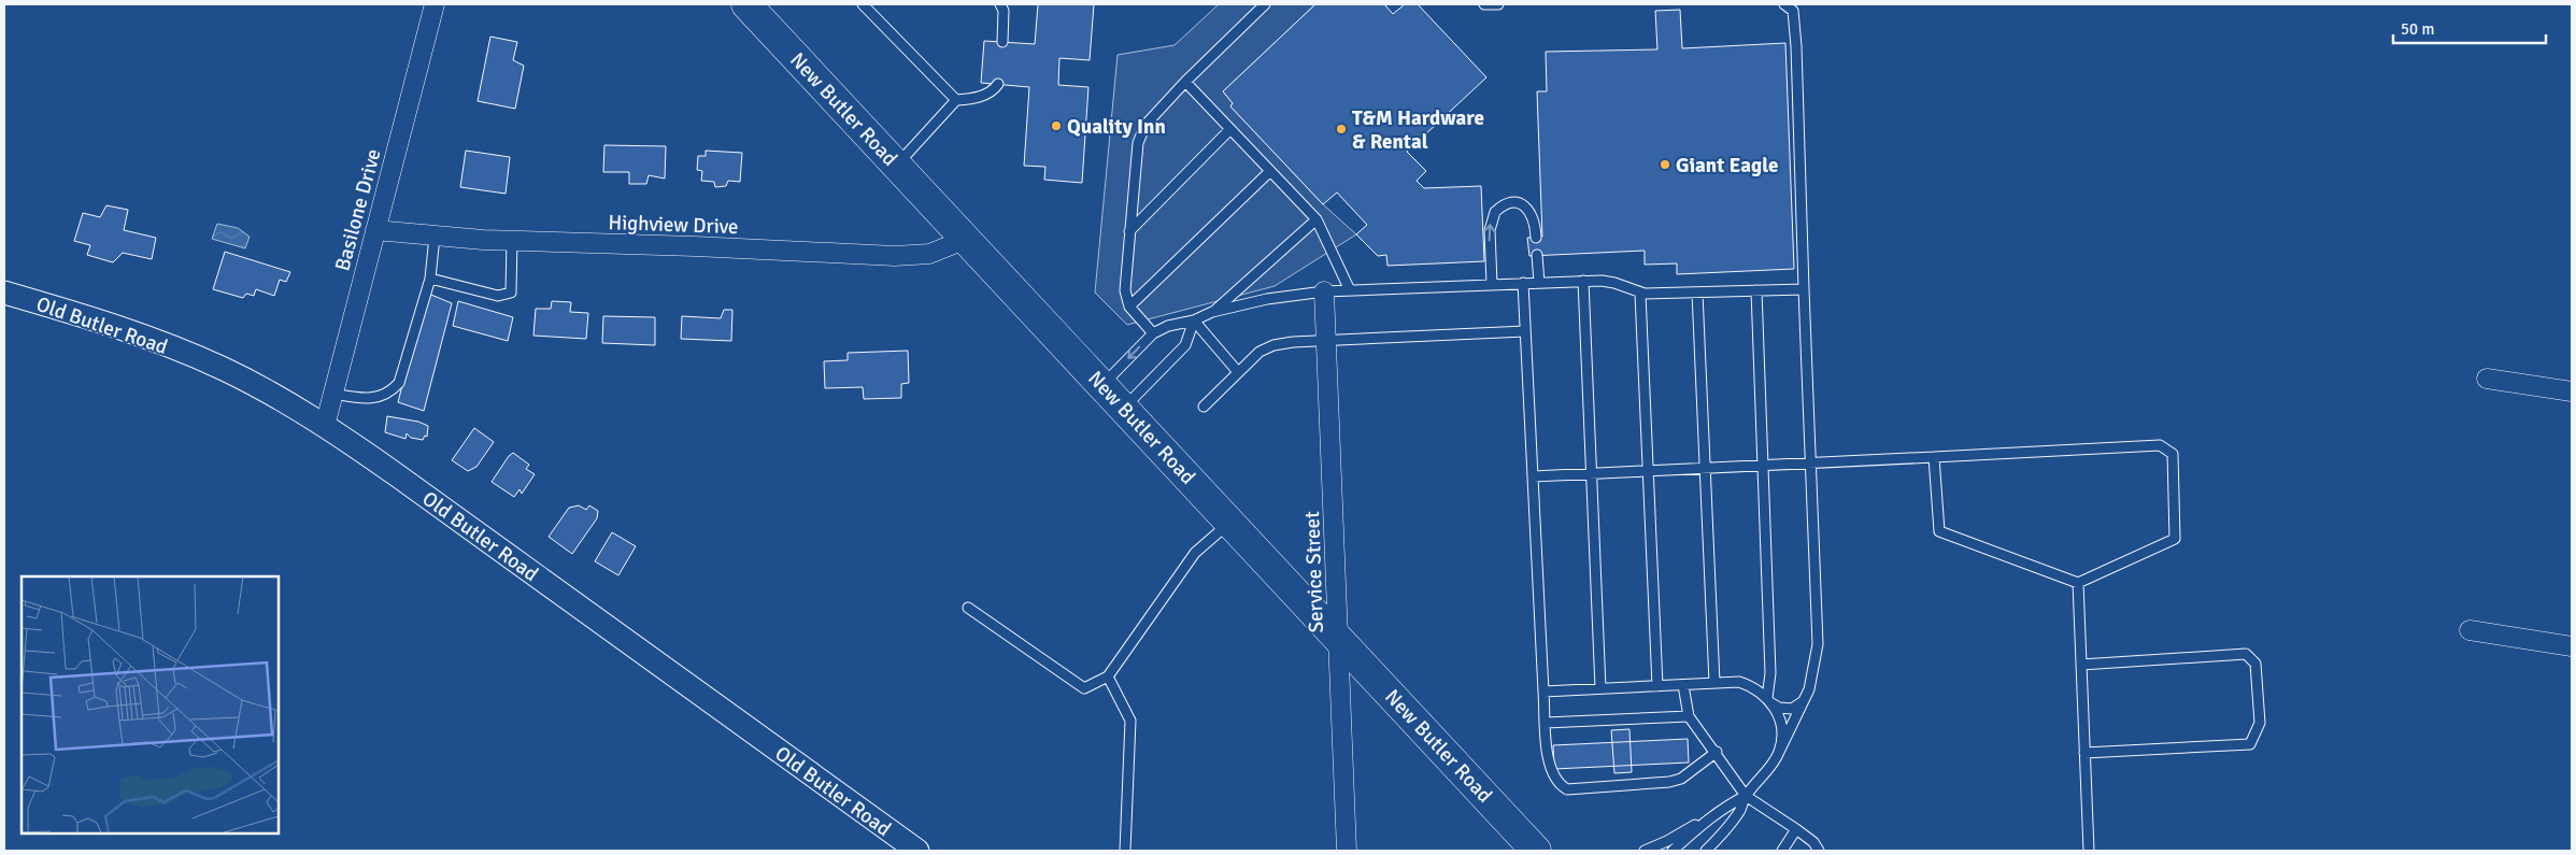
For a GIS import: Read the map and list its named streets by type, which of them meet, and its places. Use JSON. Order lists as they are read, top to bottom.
{
  "streets": {
    "main road": ["New Butler Road"],
    "street": [
      "Basilone Drive",
      "Highview Drive",
      "Old Butler Road",
      "Service Street"
    ]
  },
  "crossings": [
    ["New Butler Road", "Highview Drive"],
    ["New Butler Road", "Service Street"],
    ["Basilone Drive", "Highview Drive"],
    ["Basilone Drive", "Old Butler Road"]
  ],
  "places": ["Quality Inn", "T&M Hardware & Rental", "Giant Eagle"],
  "scale_bar": "50 m"
}
